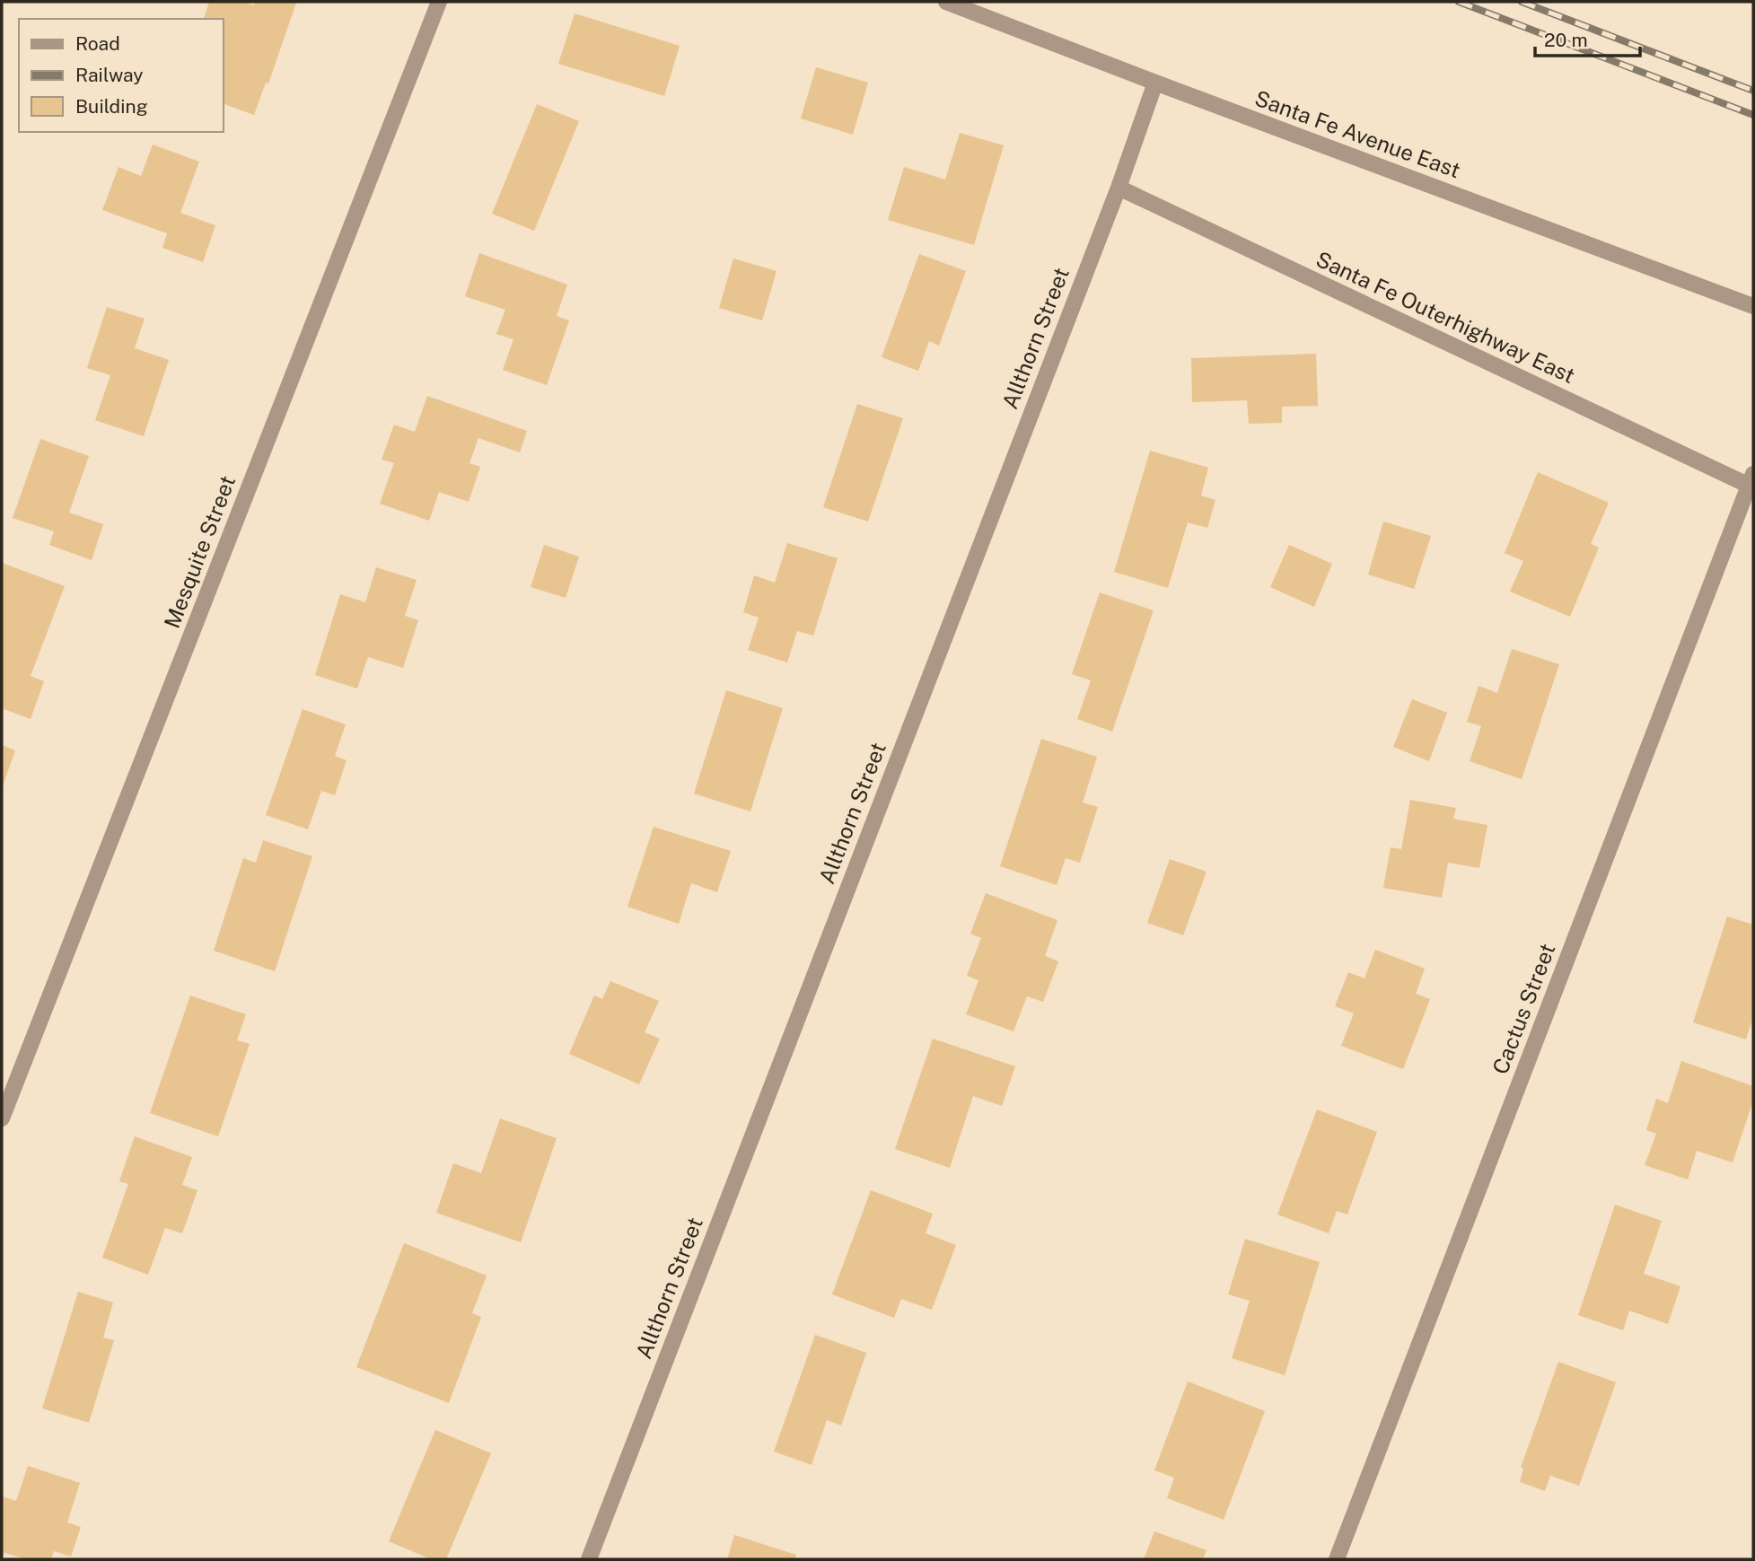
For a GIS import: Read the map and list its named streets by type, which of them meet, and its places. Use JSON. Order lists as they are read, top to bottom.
{
  "streets": {
    "street": [
      "Santa Fe Avenue East",
      "Santa Fe Outerhighway East",
      "Allthorn Street",
      "Mesquite Street",
      "Cactus Street"
    ]
  },
  "crossings": [
    ["Santa Fe Avenue East", "Allthorn Street"],
    ["Santa Fe Outerhighway East", "Allthorn Street"],
    ["Santa Fe Outerhighway East", "Cactus Street"]
  ],
  "legend": ["Road", "Railway", "Building"],
  "scale_bar": "20 m"
}
